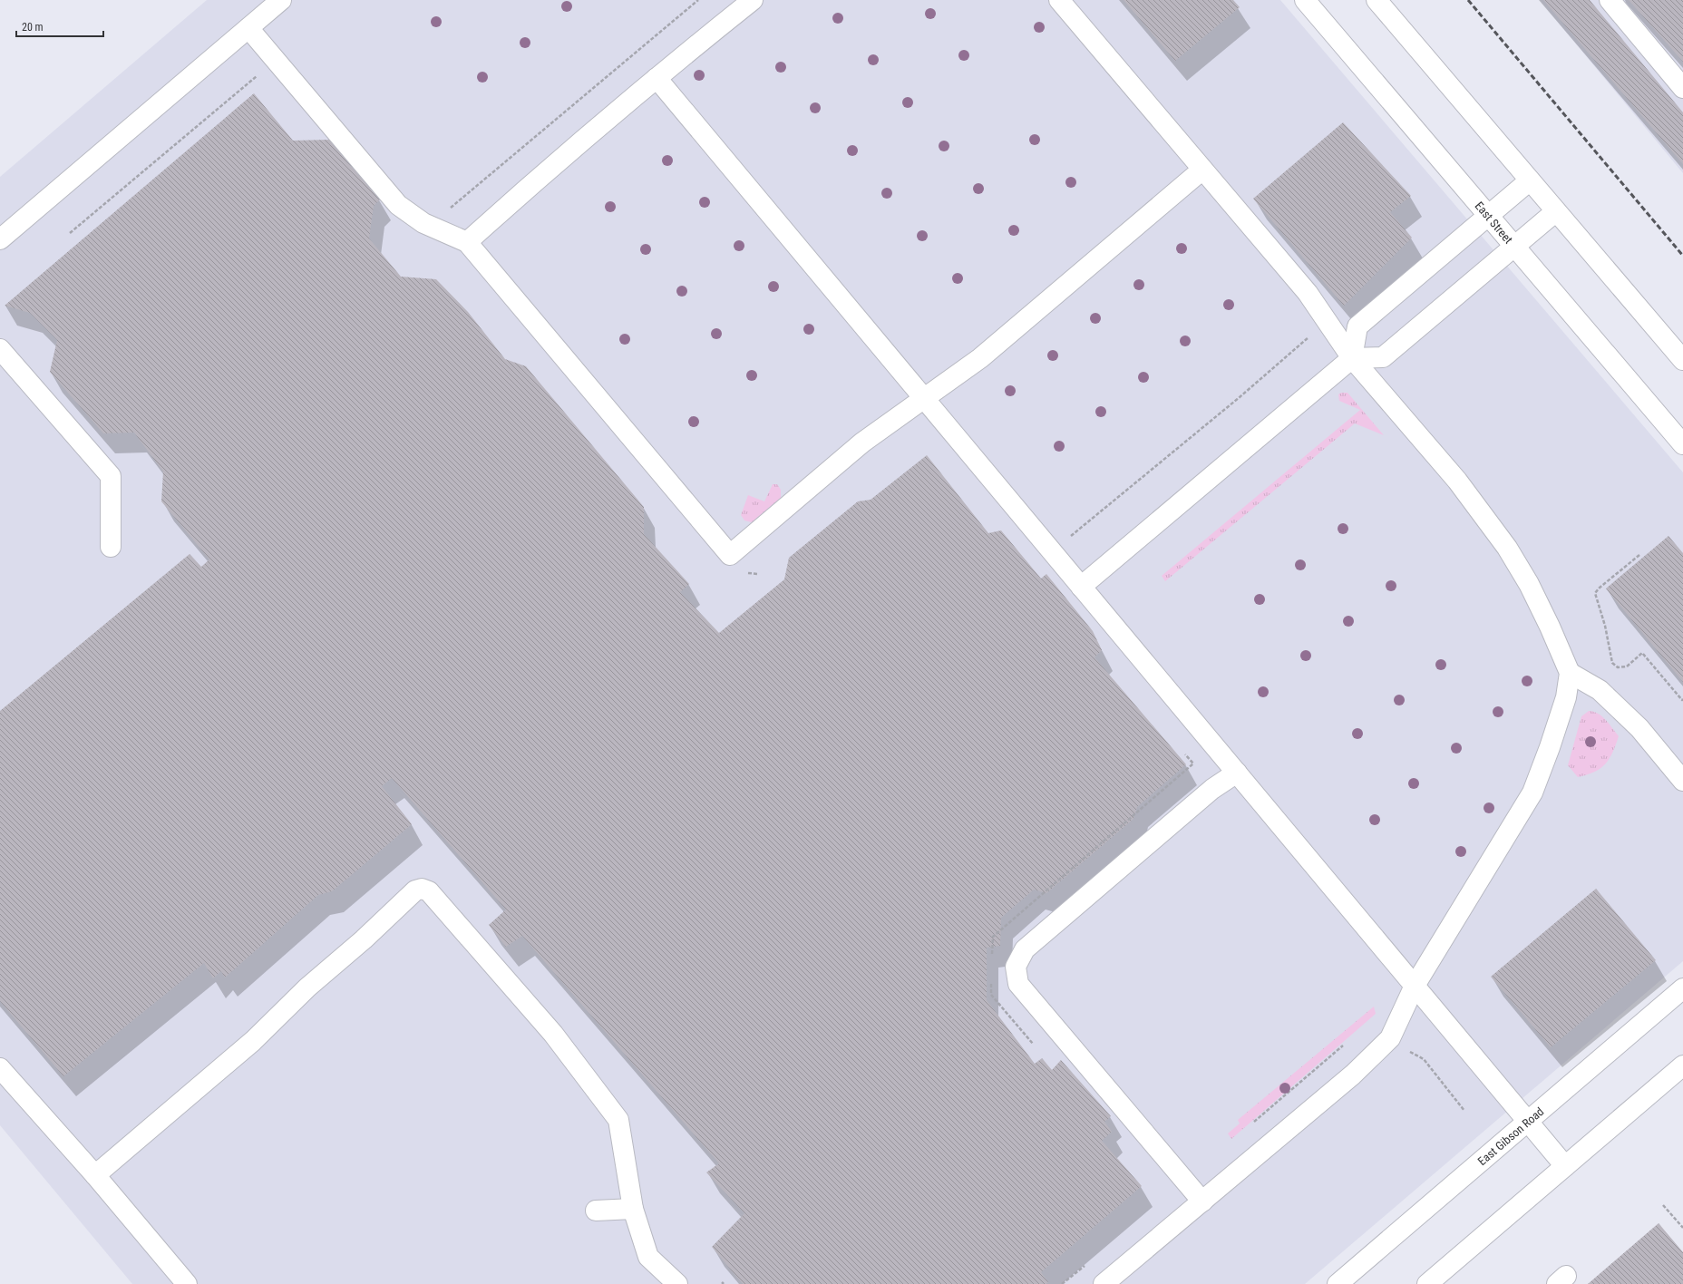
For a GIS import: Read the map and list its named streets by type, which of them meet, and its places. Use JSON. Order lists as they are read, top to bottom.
{
  "streets": {
    "street": ["East Street", "East Gibson Road"]
  },
  "scale_bar": "20 m"
}
